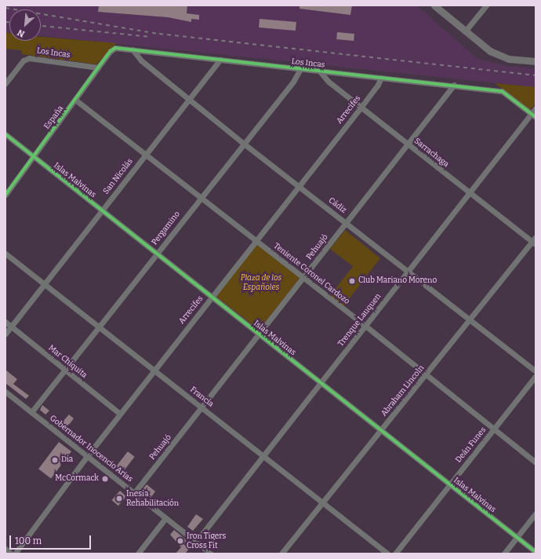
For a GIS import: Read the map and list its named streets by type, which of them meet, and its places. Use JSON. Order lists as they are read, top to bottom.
{
  "streets": {
    "street": [
      "Los Incas",
      "Arrecifes",
      "España",
      "Sarrachaga",
      "San Nicolás",
      "Islas Malvinas",
      "Cádiz",
      "Pergamino",
      "Pehuajó",
      "Teniente Coronel Cardozo",
      "Trenque Lauquen",
      "Mar Chiquita",
      "Abraham Lincoln",
      "Francia",
      "Deán Funes",
      "Gobernador Inocencio Arias"
    ]
  },
  "crossings": [
    ["Los Incas", "Arrecifes"],
    ["Los Incas", "España"],
    ["Los Incas", "Sarrachaga"],
    ["Los Incas", "San Nicolás"],
    ["Los Incas", "Cádiz"],
    ["Los Incas", "Pergamino"],
    ["Los Incas", "Pehuajó"],
    ["Los Incas", "Trenque Lauquen"],
    ["Arrecifes", "Sarrachaga"],
    ["Arrecifes", "Islas Malvinas"],
    ["Arrecifes", "Cádiz"],
    ["Arrecifes", "Teniente Coronel Cardozo"],
    ["Arrecifes", "Mar Chiquita"],
    ["Arrecifes", "Francia"],
    ["Arrecifes", "Gobernador Inocencio Arias"],
    ["España", "Islas Malvinas"],
    ["España", "Teniente Coronel Cardozo"],
    ["Sarrachaga", "Pehuajó"],
    ["Sarrachaga", "Trenque Lauquen"],
    ["Sarrachaga", "Abraham Lincoln"],
    ["San Nicolás", "Islas Malvinas"],
    ["San Nicolás", "Cádiz"],
    ["San Nicolás", "Teniente Coronel Cardozo"],
    ["San Nicolás", "Mar Chiquita"],
    ["San Nicolás", "Francia"],
    ["Islas Malvinas", "Pergamino"],
    ["Islas Malvinas", "Pehuajó"],
    ["Islas Malvinas", "Trenque Lauquen"],
    ["Islas Malvinas", "Abraham Lincoln"],
    ["Islas Malvinas", "Deán Funes"],
    ["Cádiz", "Pergamino"],
    ["Cádiz", "Pehuajó"],
    ["Cádiz", "Trenque Lauquen"],
    ["Cádiz", "Abraham Lincoln"],
    ["Pergamino", "Teniente Coronel Cardozo"],
    ["Pergamino", "Mar Chiquita"],
    ["Pergamino", "Francia"],
    ["Pergamino", "Gobernador Inocencio Arias"],
    ["Pehuajó", "Teniente Coronel Cardozo"],
    ["Pehuajó", "Francia"],
    ["Pehuajó", "Gobernador Inocencio Arias"],
    ["Teniente Coronel Cardozo", "Trenque Lauquen"],
    ["Teniente Coronel Cardozo", "Abraham Lincoln"],
    ["Teniente Coronel Cardozo", "Deán Funes"],
    ["Trenque Lauquen", "Francia"],
    ["Trenque Lauquen", "Gobernador Inocencio Arias"],
    ["Abraham Lincoln", "Francia"]
  ],
  "parks": ["Plaza de los Españoles"],
  "places": [
    "Club Mariano Moreno",
    "Dia",
    "McCormack",
    "Inesia Rehabilitación",
    "Iron Tigers Cross Fit"
  ],
  "scale_bar": "100 m",
  "north": "bottom left"
}
